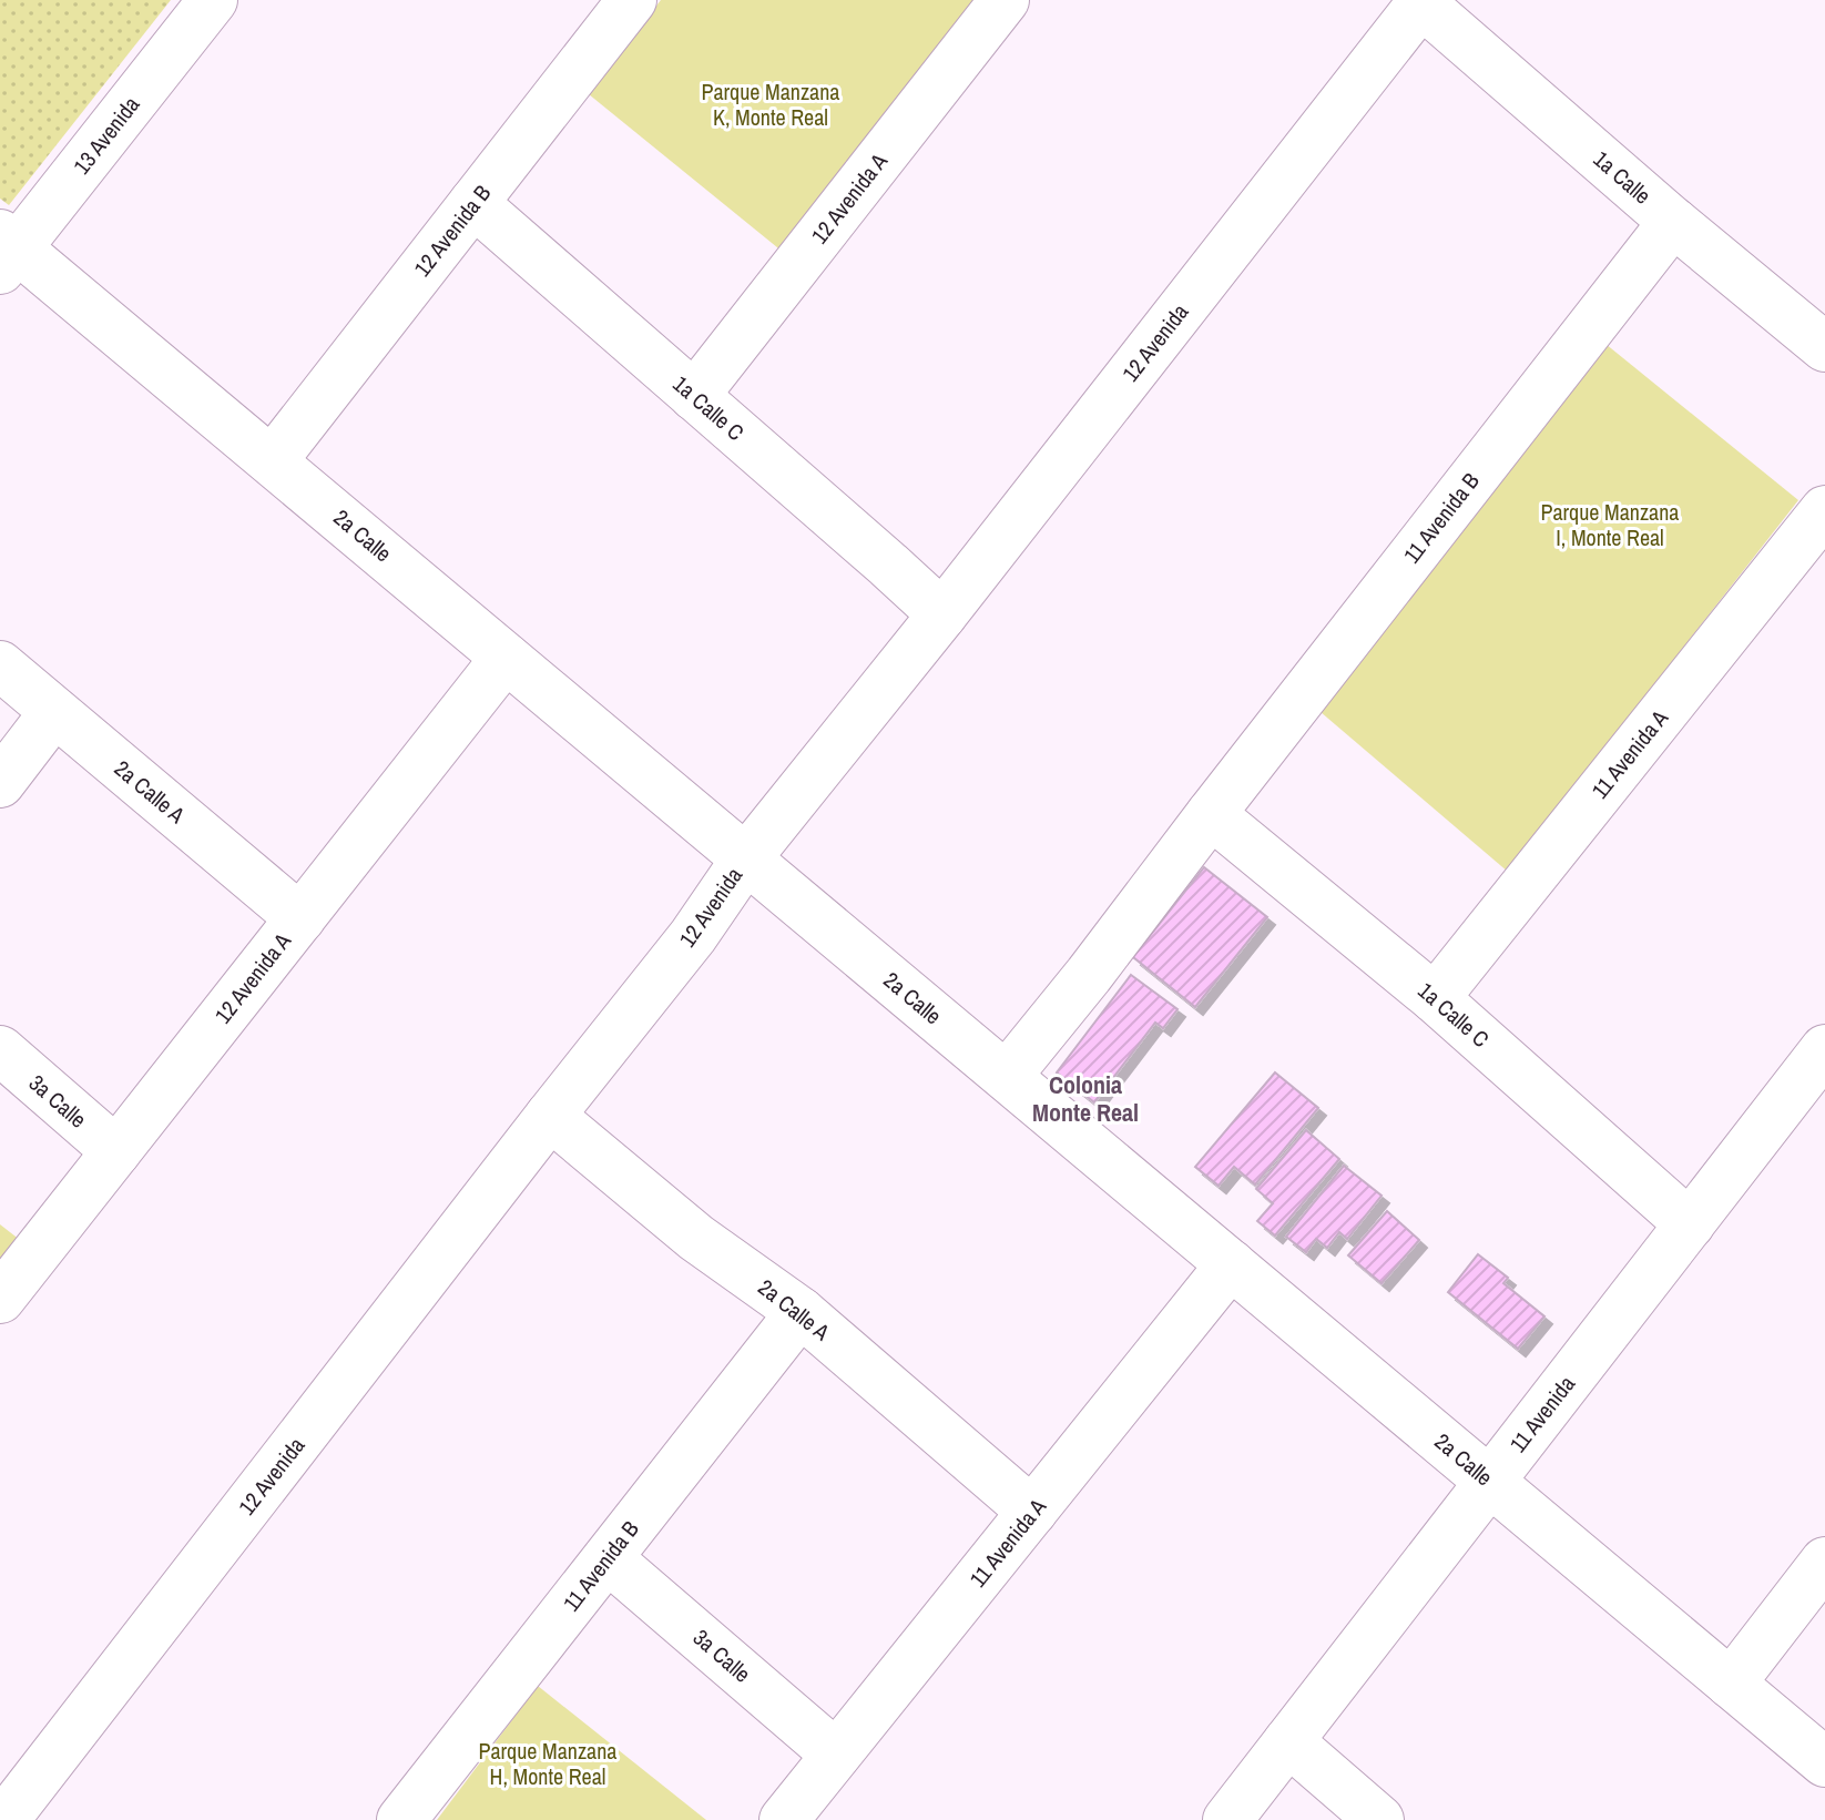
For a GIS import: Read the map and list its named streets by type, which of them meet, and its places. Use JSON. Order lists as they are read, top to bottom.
{
  "streets": {
    "street": [
      "13 Avenida",
      "1a Calle",
      "12 Avenida A",
      "12 Avenida B",
      "12 Avenida",
      "1a Calle C",
      "11 Avenida B",
      "2a Calle",
      "11 Avenida A",
      "2a Calle A",
      "3a Calle",
      "11 Avenida"
    ]
  },
  "crossings": [
    ["13 Avenida", "2a Calle"],
    ["1a Calle", "12 Avenida"],
    ["1a Calle", "11 Avenida B"],
    ["12 Avenida A", "1a Calle C"],
    ["12 Avenida A", "2a Calle"],
    ["12 Avenida A", "2a Calle A"],
    ["12 Avenida A", "3a Calle"],
    ["12 Avenida B", "1a Calle C"],
    ["12 Avenida B", "2a Calle"],
    ["12 Avenida", "1a Calle C"],
    ["12 Avenida", "2a Calle"],
    ["12 Avenida", "2a Calle A"],
    ["1a Calle C", "11 Avenida B"],
    ["1a Calle C", "11 Avenida A"],
    ["1a Calle C", "11 Avenida"],
    ["11 Avenida B", "2a Calle"],
    ["11 Avenida B", "2a Calle A"],
    ["11 Avenida B", "3a Calle"],
    ["2a Calle", "11 Avenida A"],
    ["2a Calle", "11 Avenida"],
    ["11 Avenida A", "2a Calle A"],
    ["11 Avenida A", "3a Calle"]
  ],
  "districts": ["Colonia Monte Real"],
  "parks": ["Parque Manzana K, Monte Real", "Parque Manzana I, Monte Real", "Parque Manzana H, Monte Real"]
}
